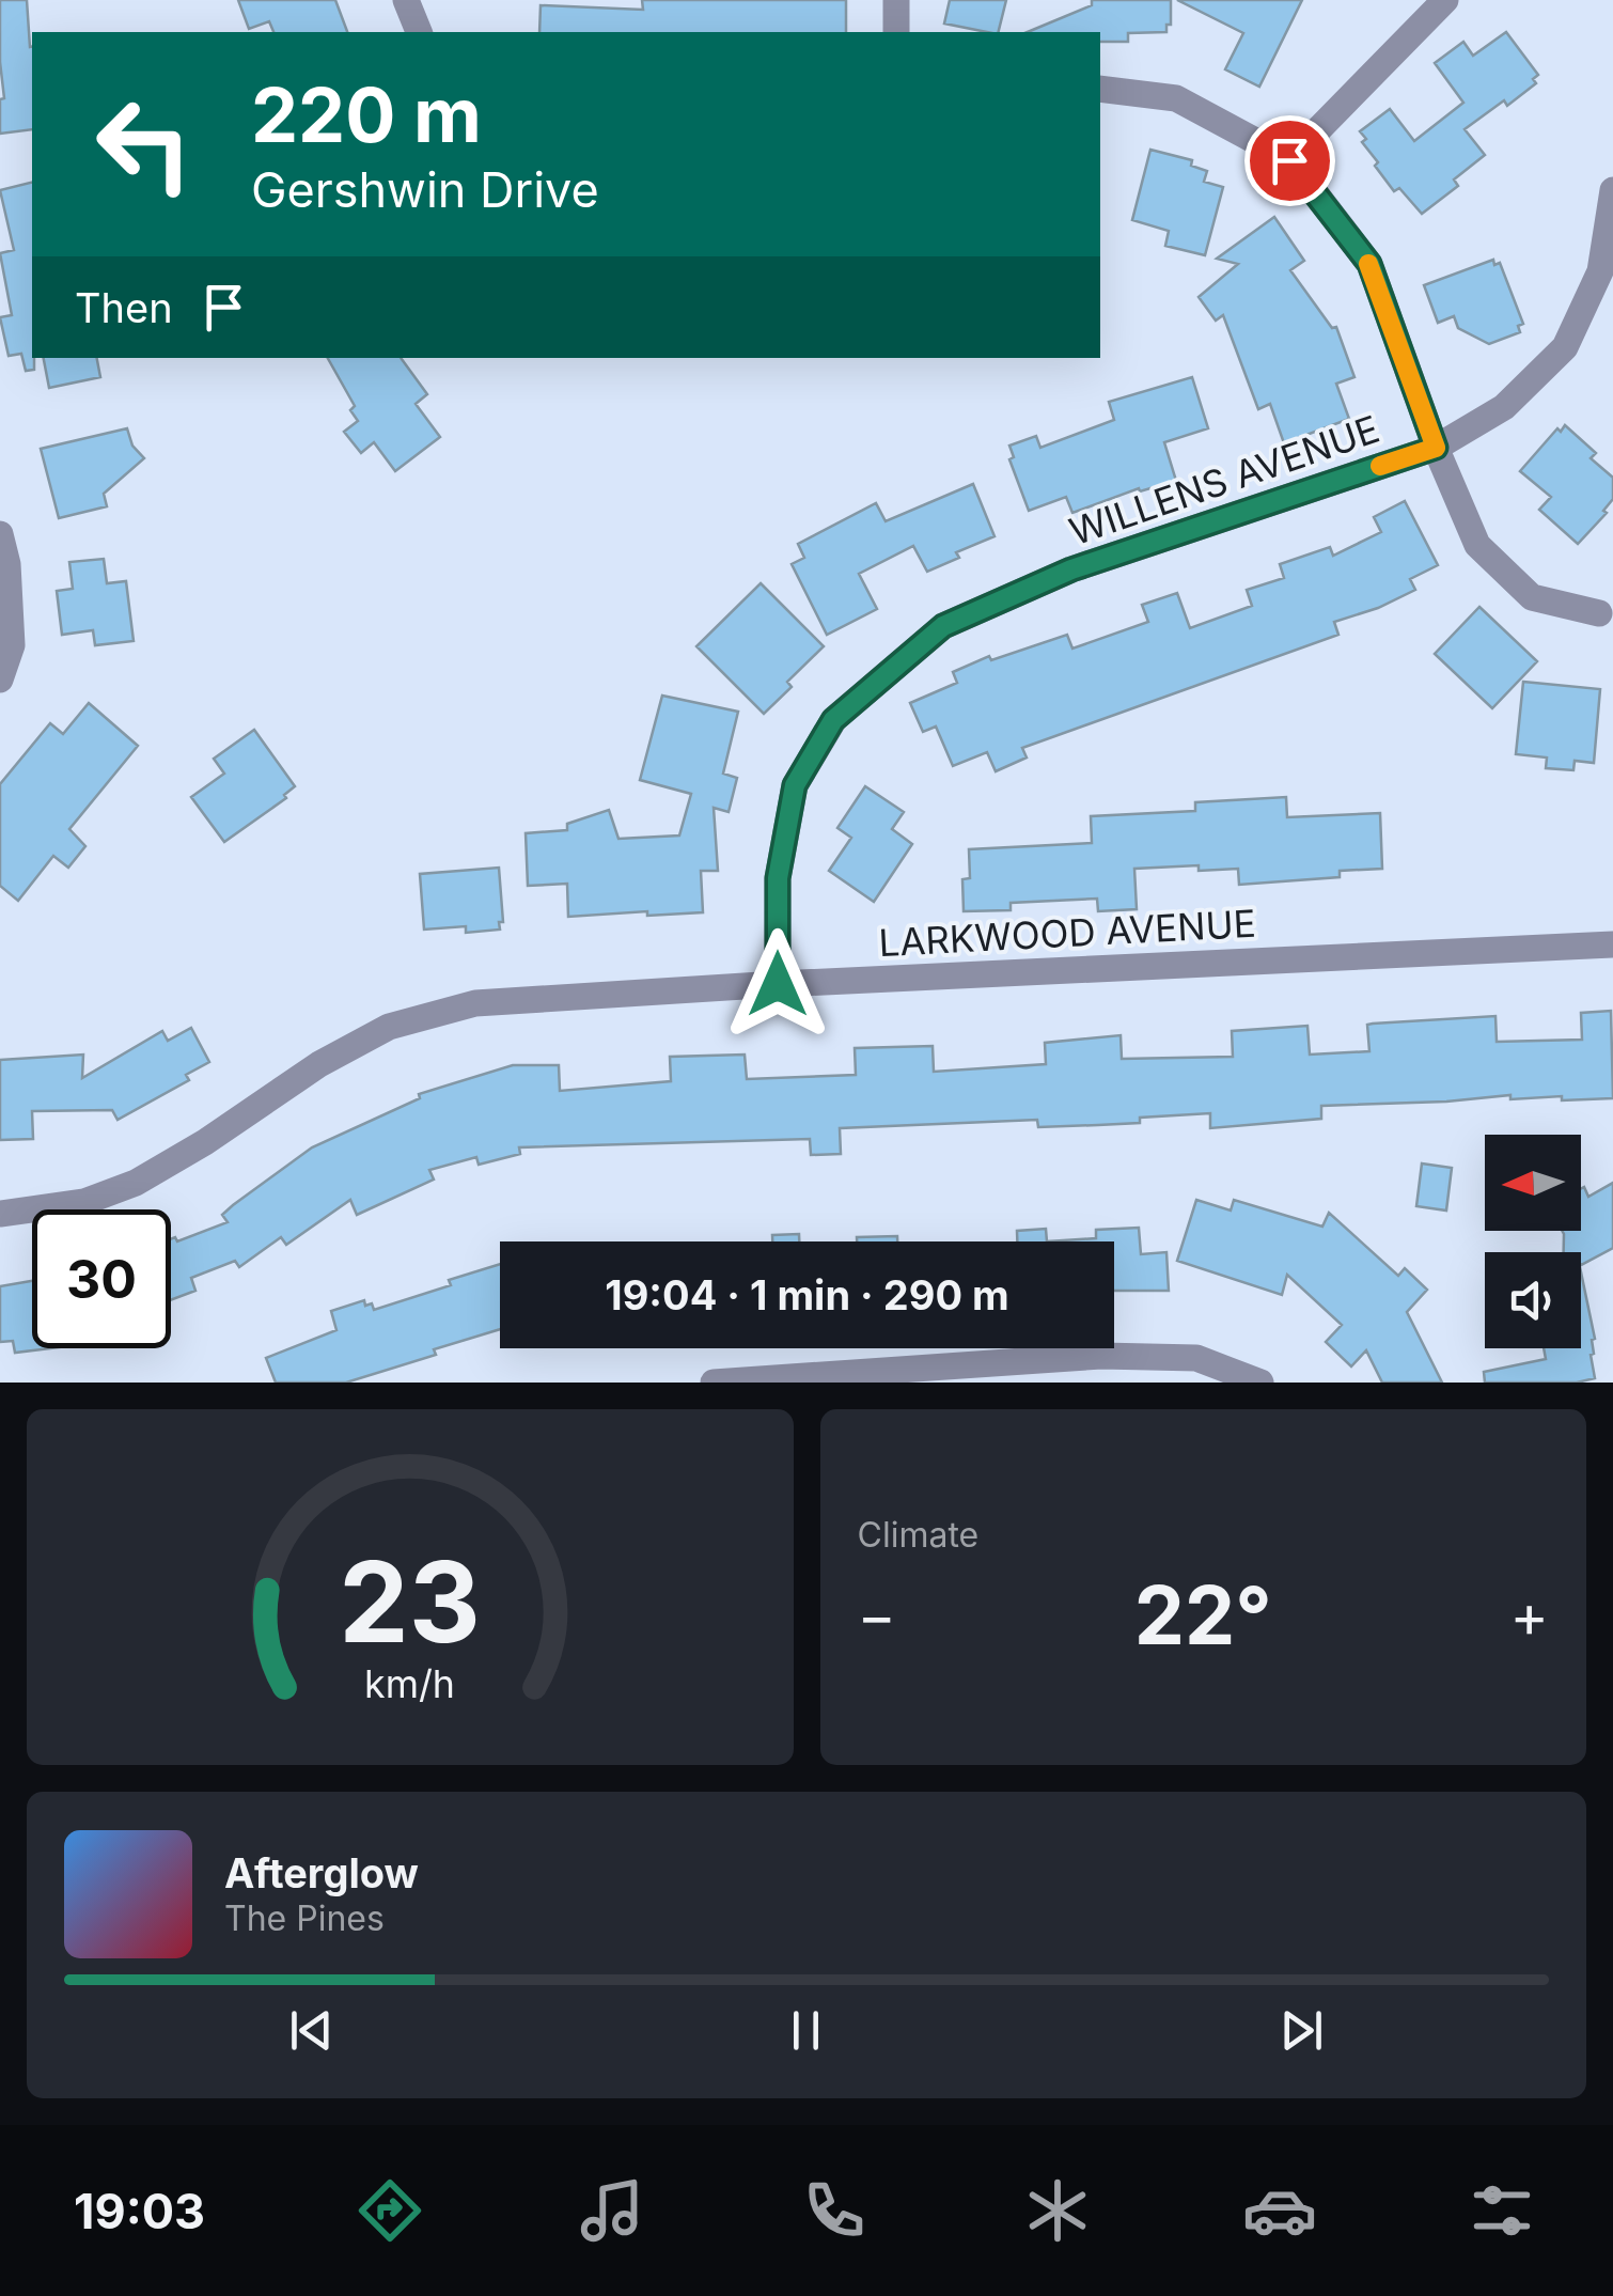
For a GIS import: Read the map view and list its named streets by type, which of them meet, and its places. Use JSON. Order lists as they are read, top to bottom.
{
  "streets": {
    "street": ["WILLENS AVENUE", "LARKWOOD AVENUE"]
  },
  "crossings": [
    ["WILLENS AVENUE", "LARKWOOD AVENUE"]
  ],
  "north": "left",
  "page": {
    "turn": ["220 m", "Gershwin Drive"],
    "then": "Then",
    "limit": "30",
    "trip": "19:04 · 1 min · 290 m",
    "tile": "Climate",
    "heat": ["−", "22°", "+"],
    "song": ["Afterglow", "The Pines"],
    "tabs": "19:03",
    "gauge": ["23", "km/h"]
  }
}
